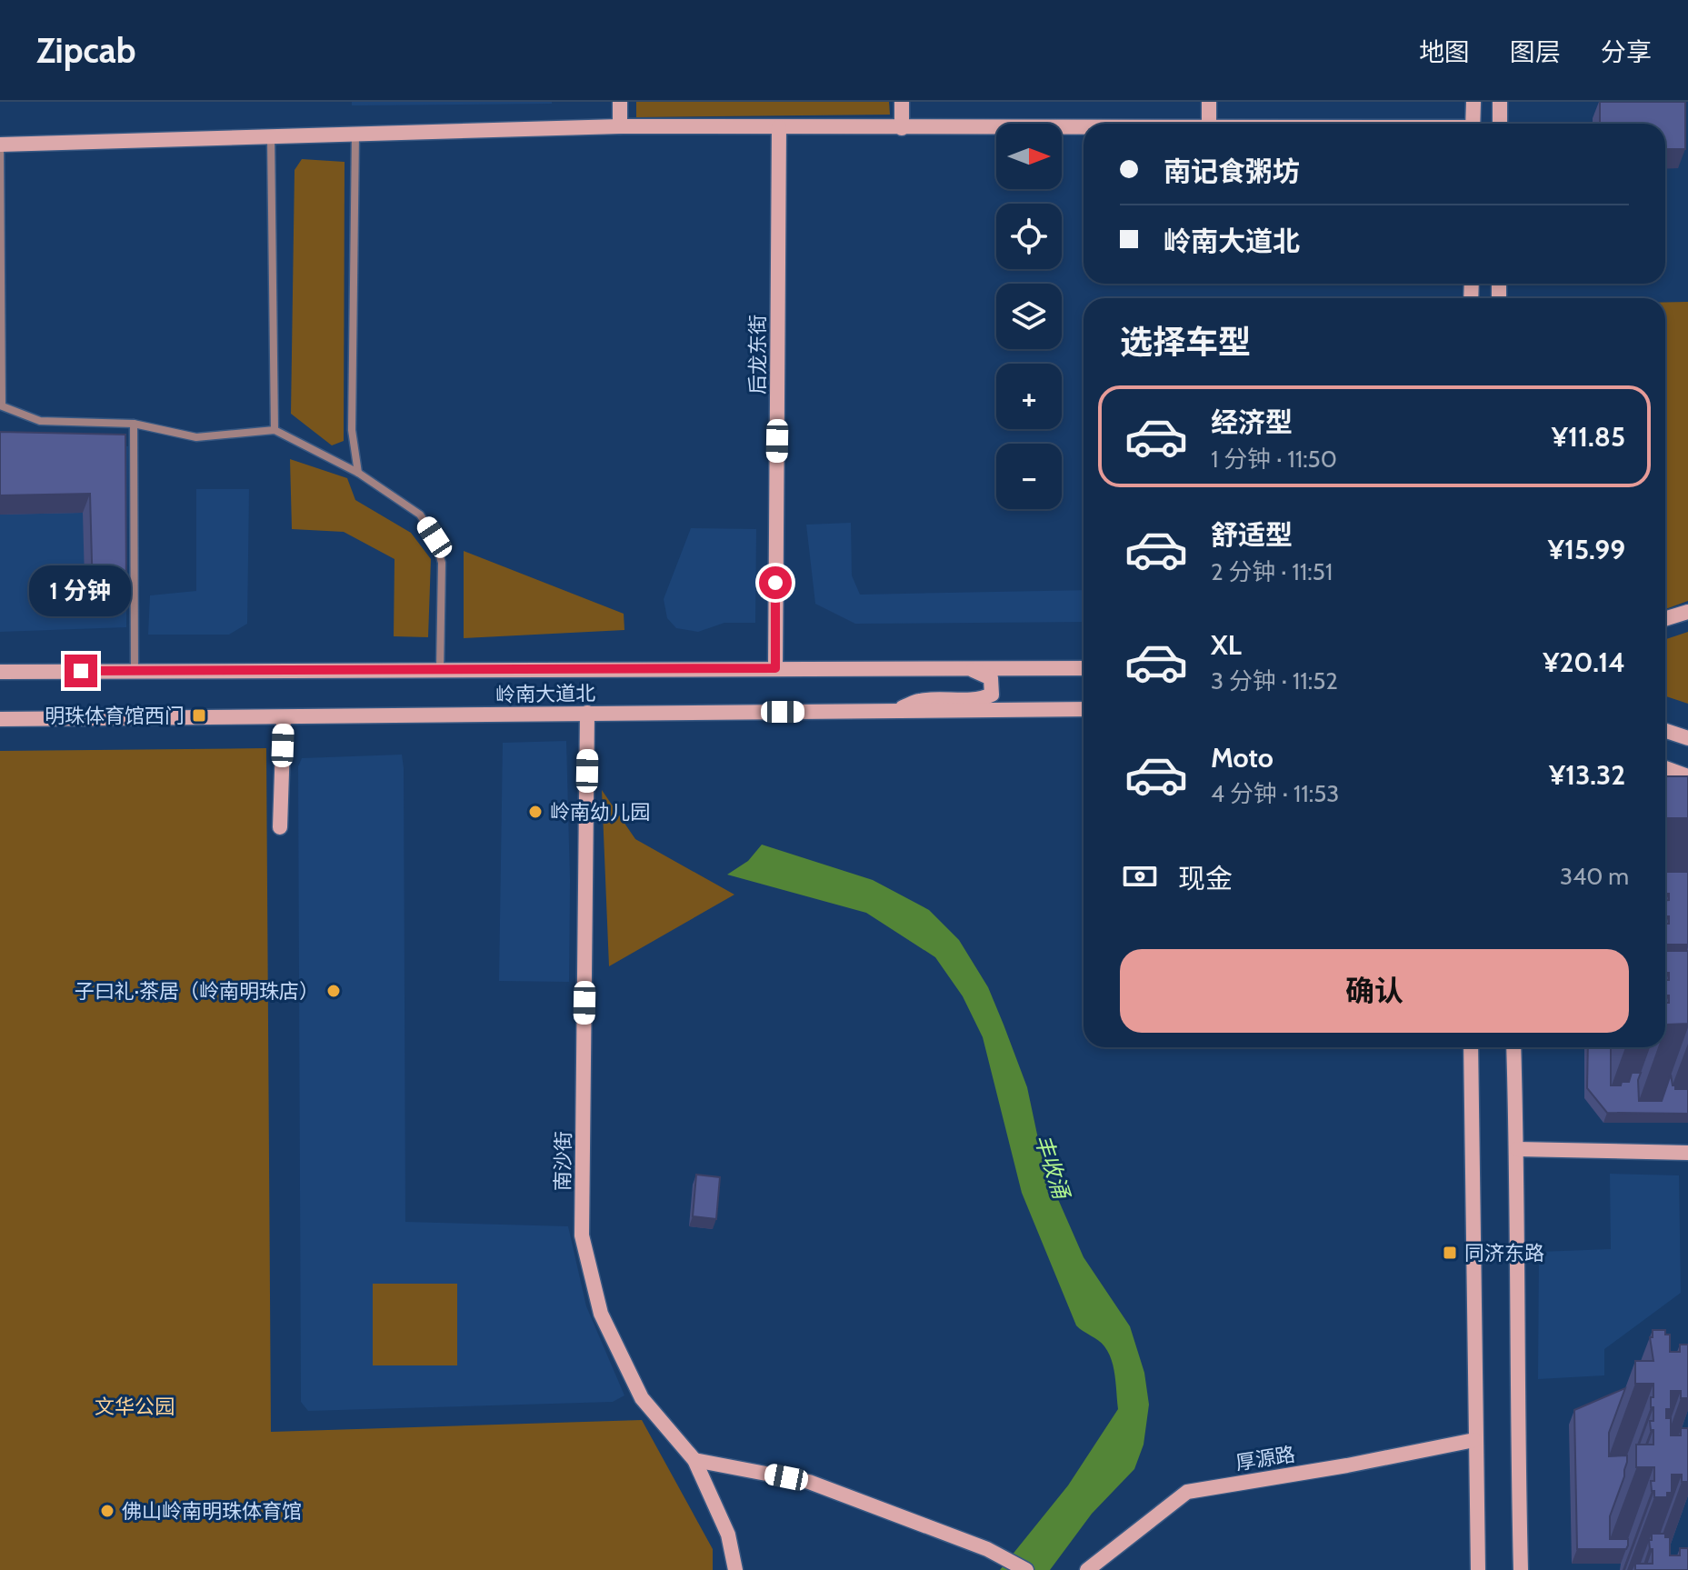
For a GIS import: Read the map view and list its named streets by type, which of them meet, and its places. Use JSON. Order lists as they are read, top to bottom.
{
  "streets": {
    "street": [
      "后龙东街",
      "岭南大道北",
      "南沙街",
      "厚源路"
    ]
  },
  "crossings": [
    ["后龙东街", "岭南大道北"],
    ["岭南大道北", "南沙街"]
  ],
  "water": ["丰收涌"],
  "parks": ["文华公园"],
  "places": {
    "transit": ["明珠体育馆西门", "同济东路"],
    "other": ["岭南幼儿园", "子曰礼·茶居（岭南明珠店）", "佛山岭南明珠体育馆"]
  },
  "north": "right",
  "page": {
    "header": "Zipcab",
    "nav": ["地图", "图层", "分享"],
    "map_buttons": ["+", "−"],
    "banner": ["南记食粥坊", "岭南大道北"],
    "heading": "选择车型",
    "list": [
      {
        "name": "经济型",
        "note": "1 分钟 · 11:50",
        "value": "¥11.85"
      },
      {
        "name": "舒适型",
        "note": "2 分钟 · 11:51",
        "value": "¥15.99"
      },
      {
        "name": "XL",
        "note": "3 分钟 · 11:52",
        "value": "¥20.14"
      },
      {
        "name": "Moto",
        "note": "4 分钟 · 11:53",
        "value": "¥13.32"
      }
    ],
    "bubble": "1 分钟",
    "pay": ["现金", "340 m"],
    "buttons": "确认"
  }
}
